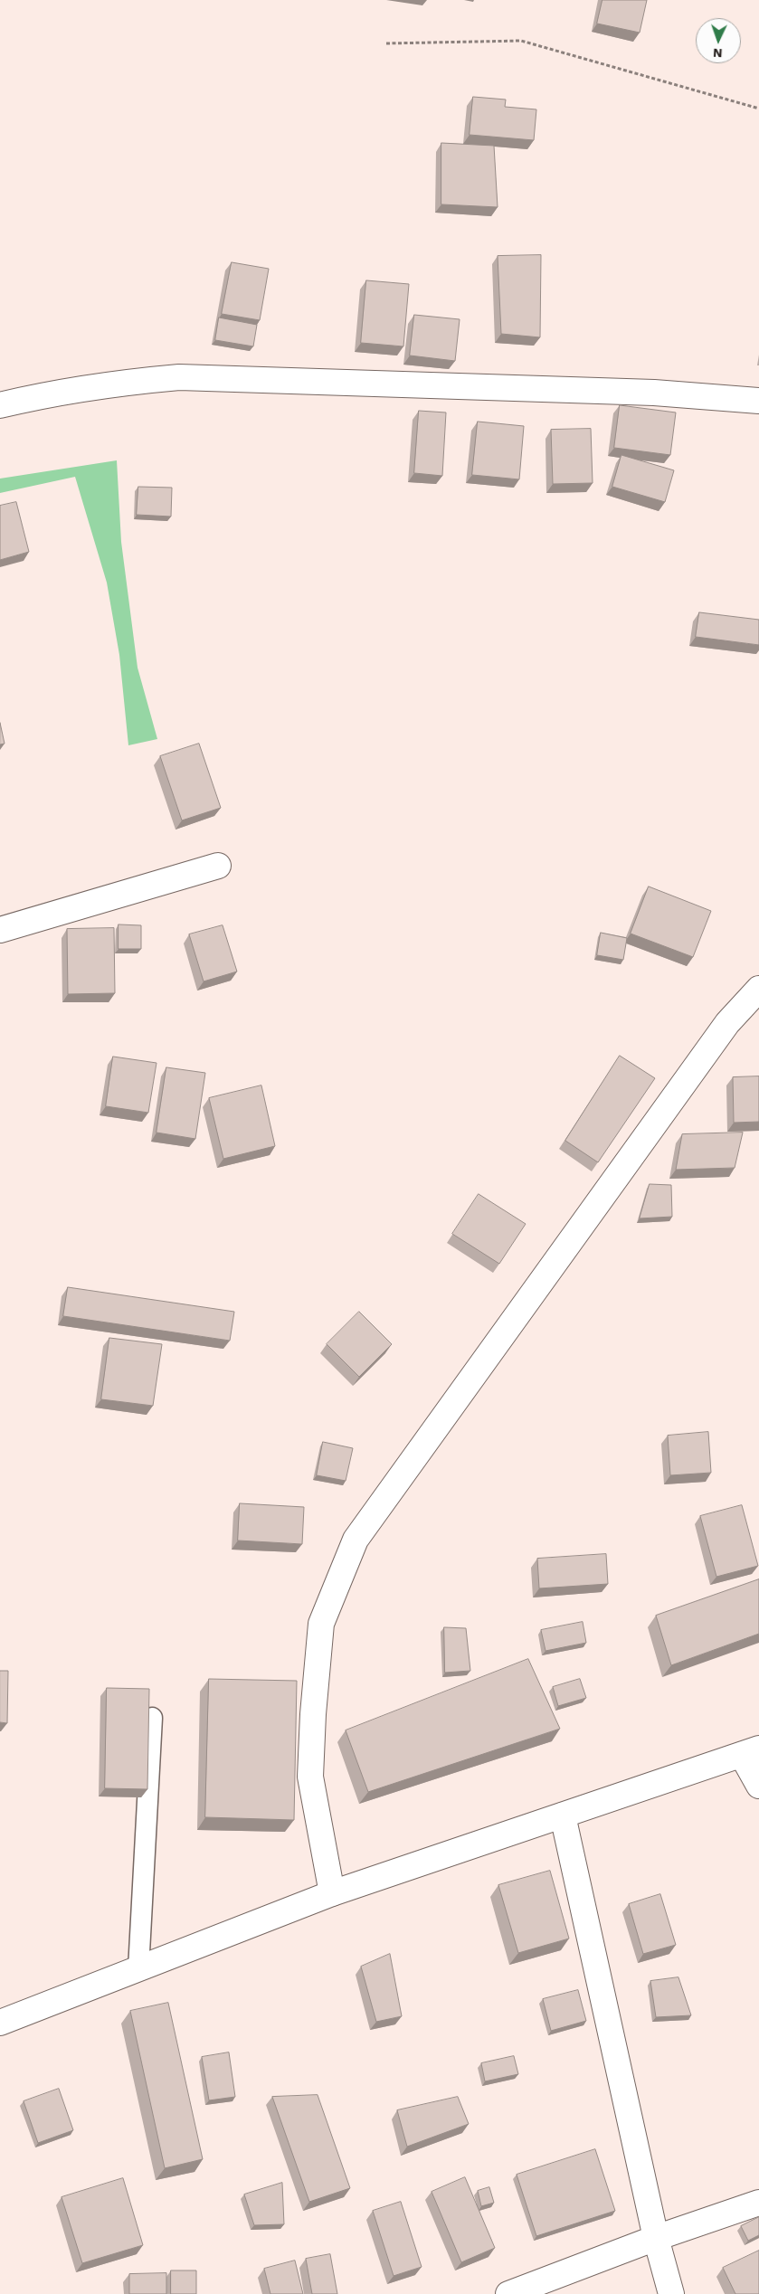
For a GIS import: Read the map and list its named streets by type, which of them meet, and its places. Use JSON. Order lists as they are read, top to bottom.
{
  "north": "bottom"
}
